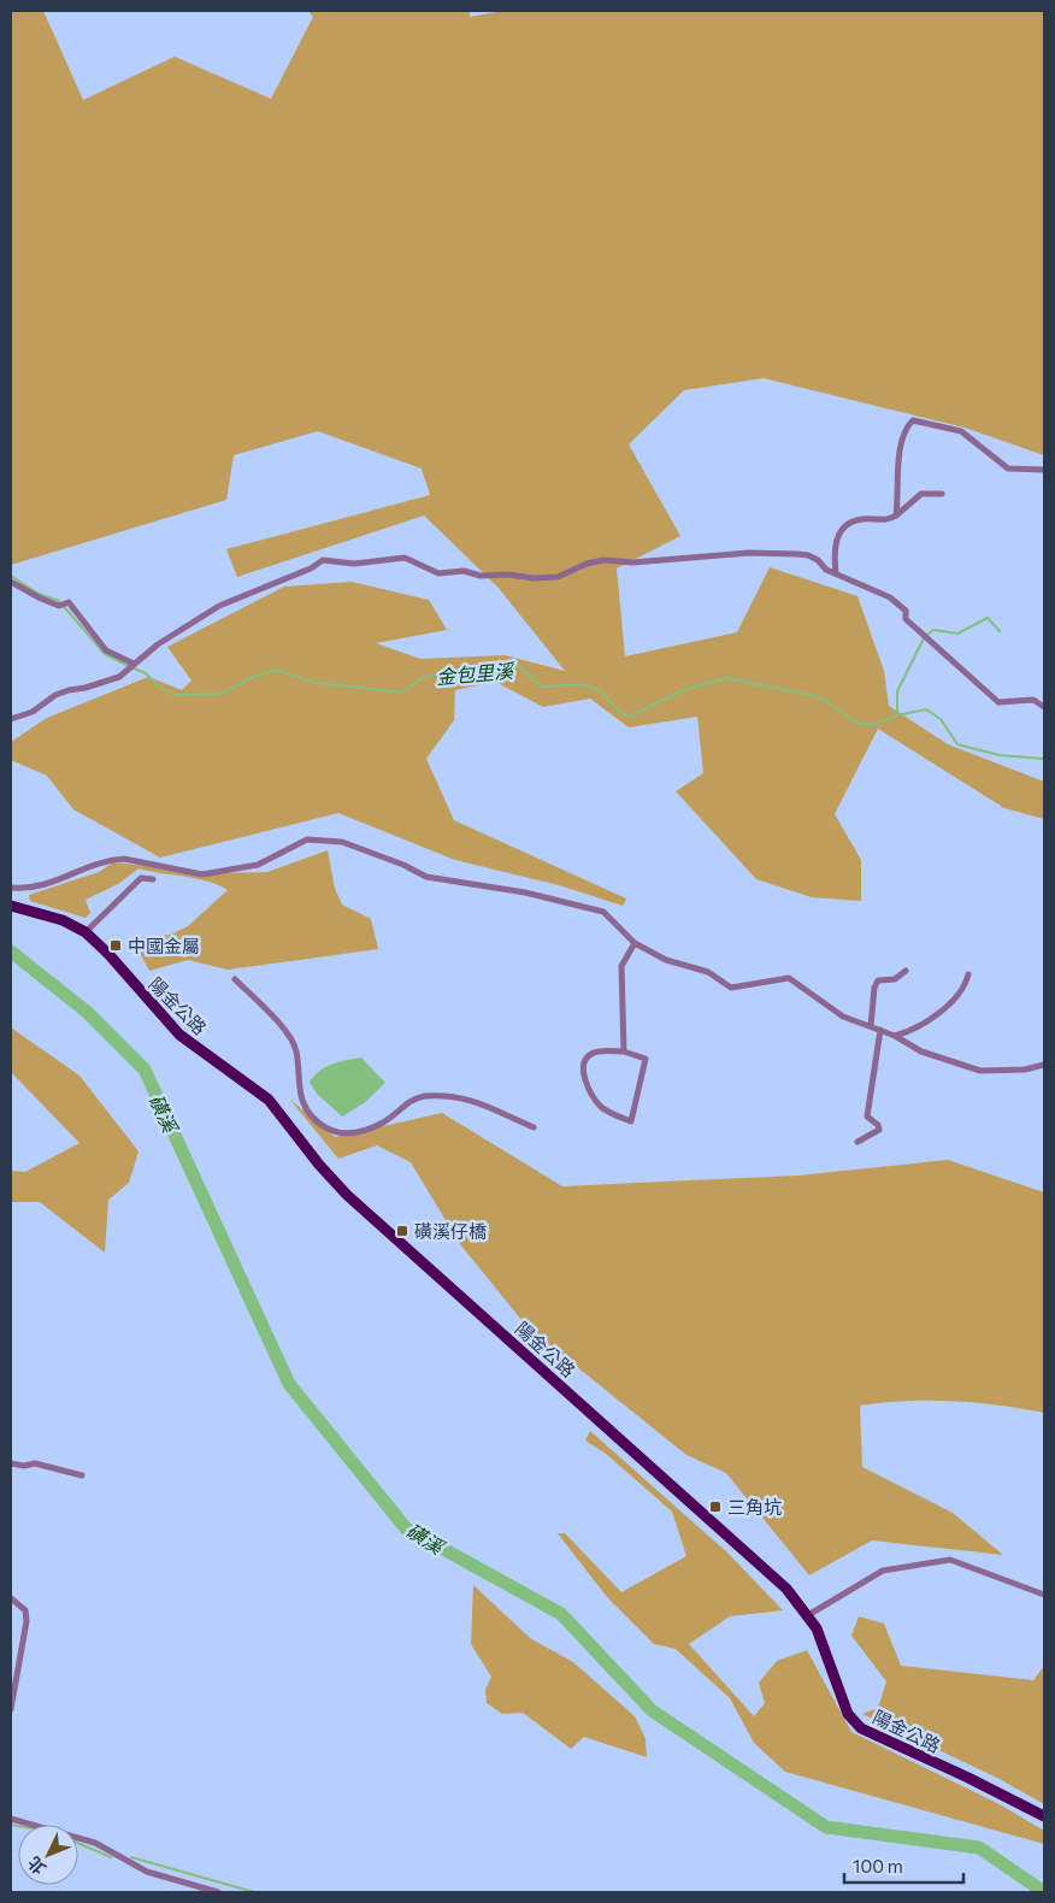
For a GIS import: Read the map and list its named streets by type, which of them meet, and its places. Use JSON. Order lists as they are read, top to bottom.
{
  "streets": {
    "main road": ["陽金公路"]
  },
  "water": ["金包里溪", "磺溪"],
  "places": {
    "transit": ["中國金屬", "磺溪仔橋", "三角坑"]
  },
  "scale_bar": "100 m",
  "north": "bottom left"
}
